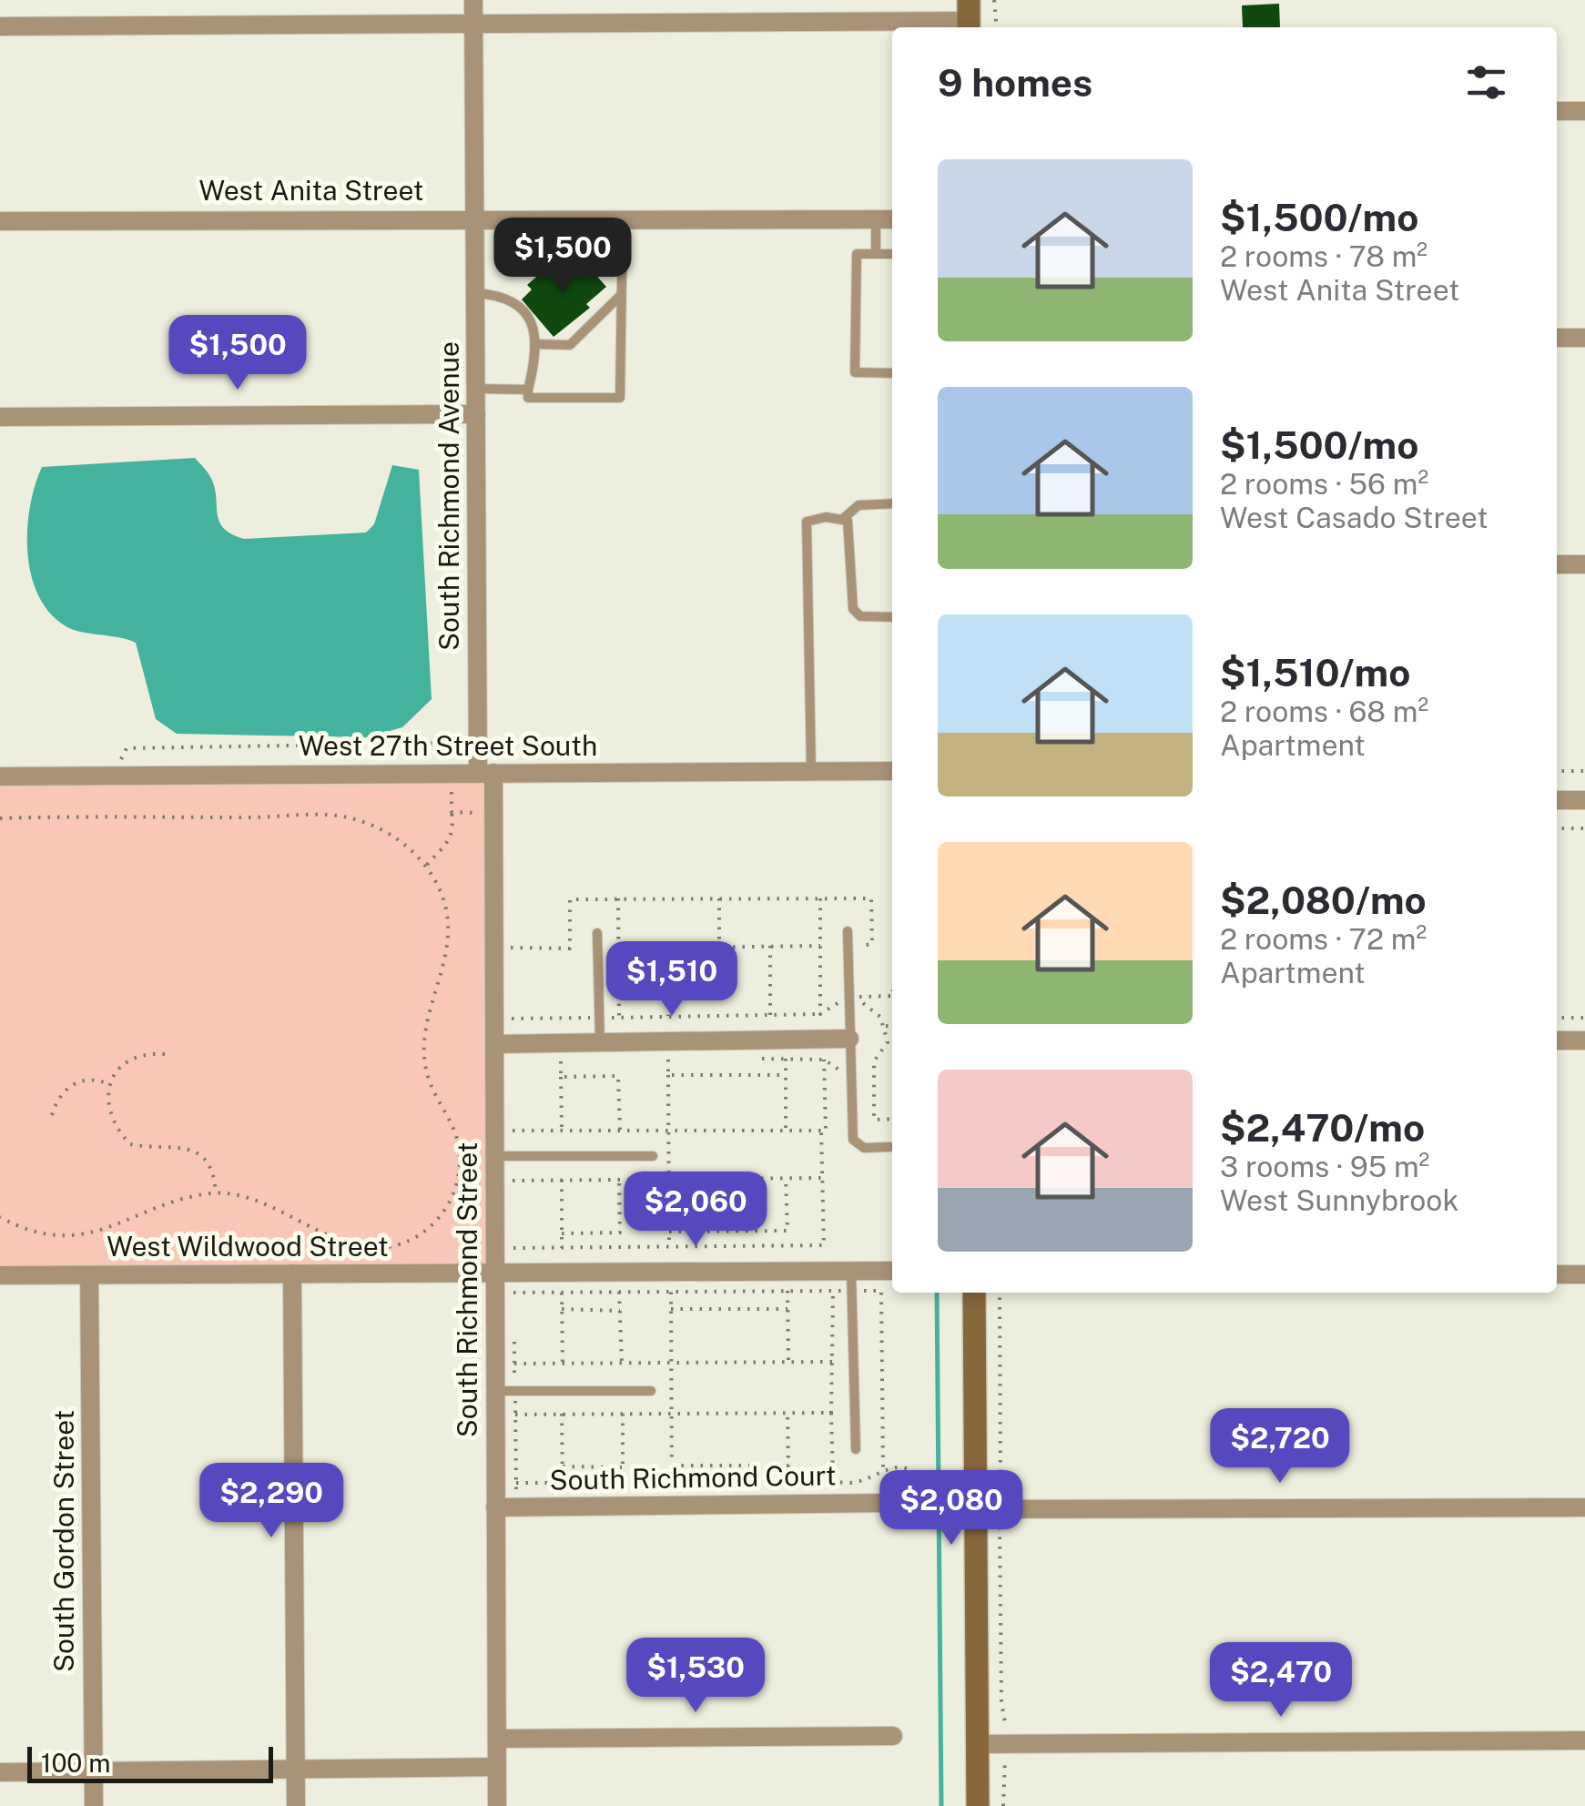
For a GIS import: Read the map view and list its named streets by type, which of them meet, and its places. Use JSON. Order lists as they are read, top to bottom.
{
  "streets": {
    "street": [
      "West Anita Street",
      "South Richmond Avenue",
      "West 27th Street South",
      "West Wildwood Street",
      "South Richmond Street",
      "South Richmond Court",
      "South Gordon Street"
    ]
  },
  "crossings": [
    ["West Anita Street", "South Richmond Avenue"],
    ["South Richmond Avenue", "West 27th Street South"],
    ["South Richmond Avenue", "South Richmond Street"],
    ["West 27th Street South", "South Richmond Street"],
    ["West Wildwood Street", "South Richmond Street"],
    ["West Wildwood Street", "South Gordon Street"],
    ["South Richmond Street", "South Richmond Court"]
  ],
  "scale_bar": "100 m",
  "page": {
    "heading": "9 homes",
    "list": [
      {
        "name": "$1,500/mo",
        "note": "2 rooms · 78 m² · West Anita Street"
      },
      {
        "name": "$1,500/mo",
        "note": "2 rooms · 56 m² · West Casado Street"
      },
      {
        "name": "$1,510/mo",
        "note": "2 rooms · 68 m² · Apartment"
      },
      {
        "name": "$2,080/mo",
        "note": "2 rooms · 72 m² · Apartment"
      },
      {
        "name": "$2,470/mo",
        "note": "3 rooms · 95 m² · West Sunnybrook"
      }
    ],
    "price": [
      "$1,500",
      "$1,500",
      "$1,510",
      "$2,060",
      "$2,720",
      "$2,290",
      "$2,080",
      "$1,530",
      "$2,470"
    ],
    "scale": "100 m"
  }
}
